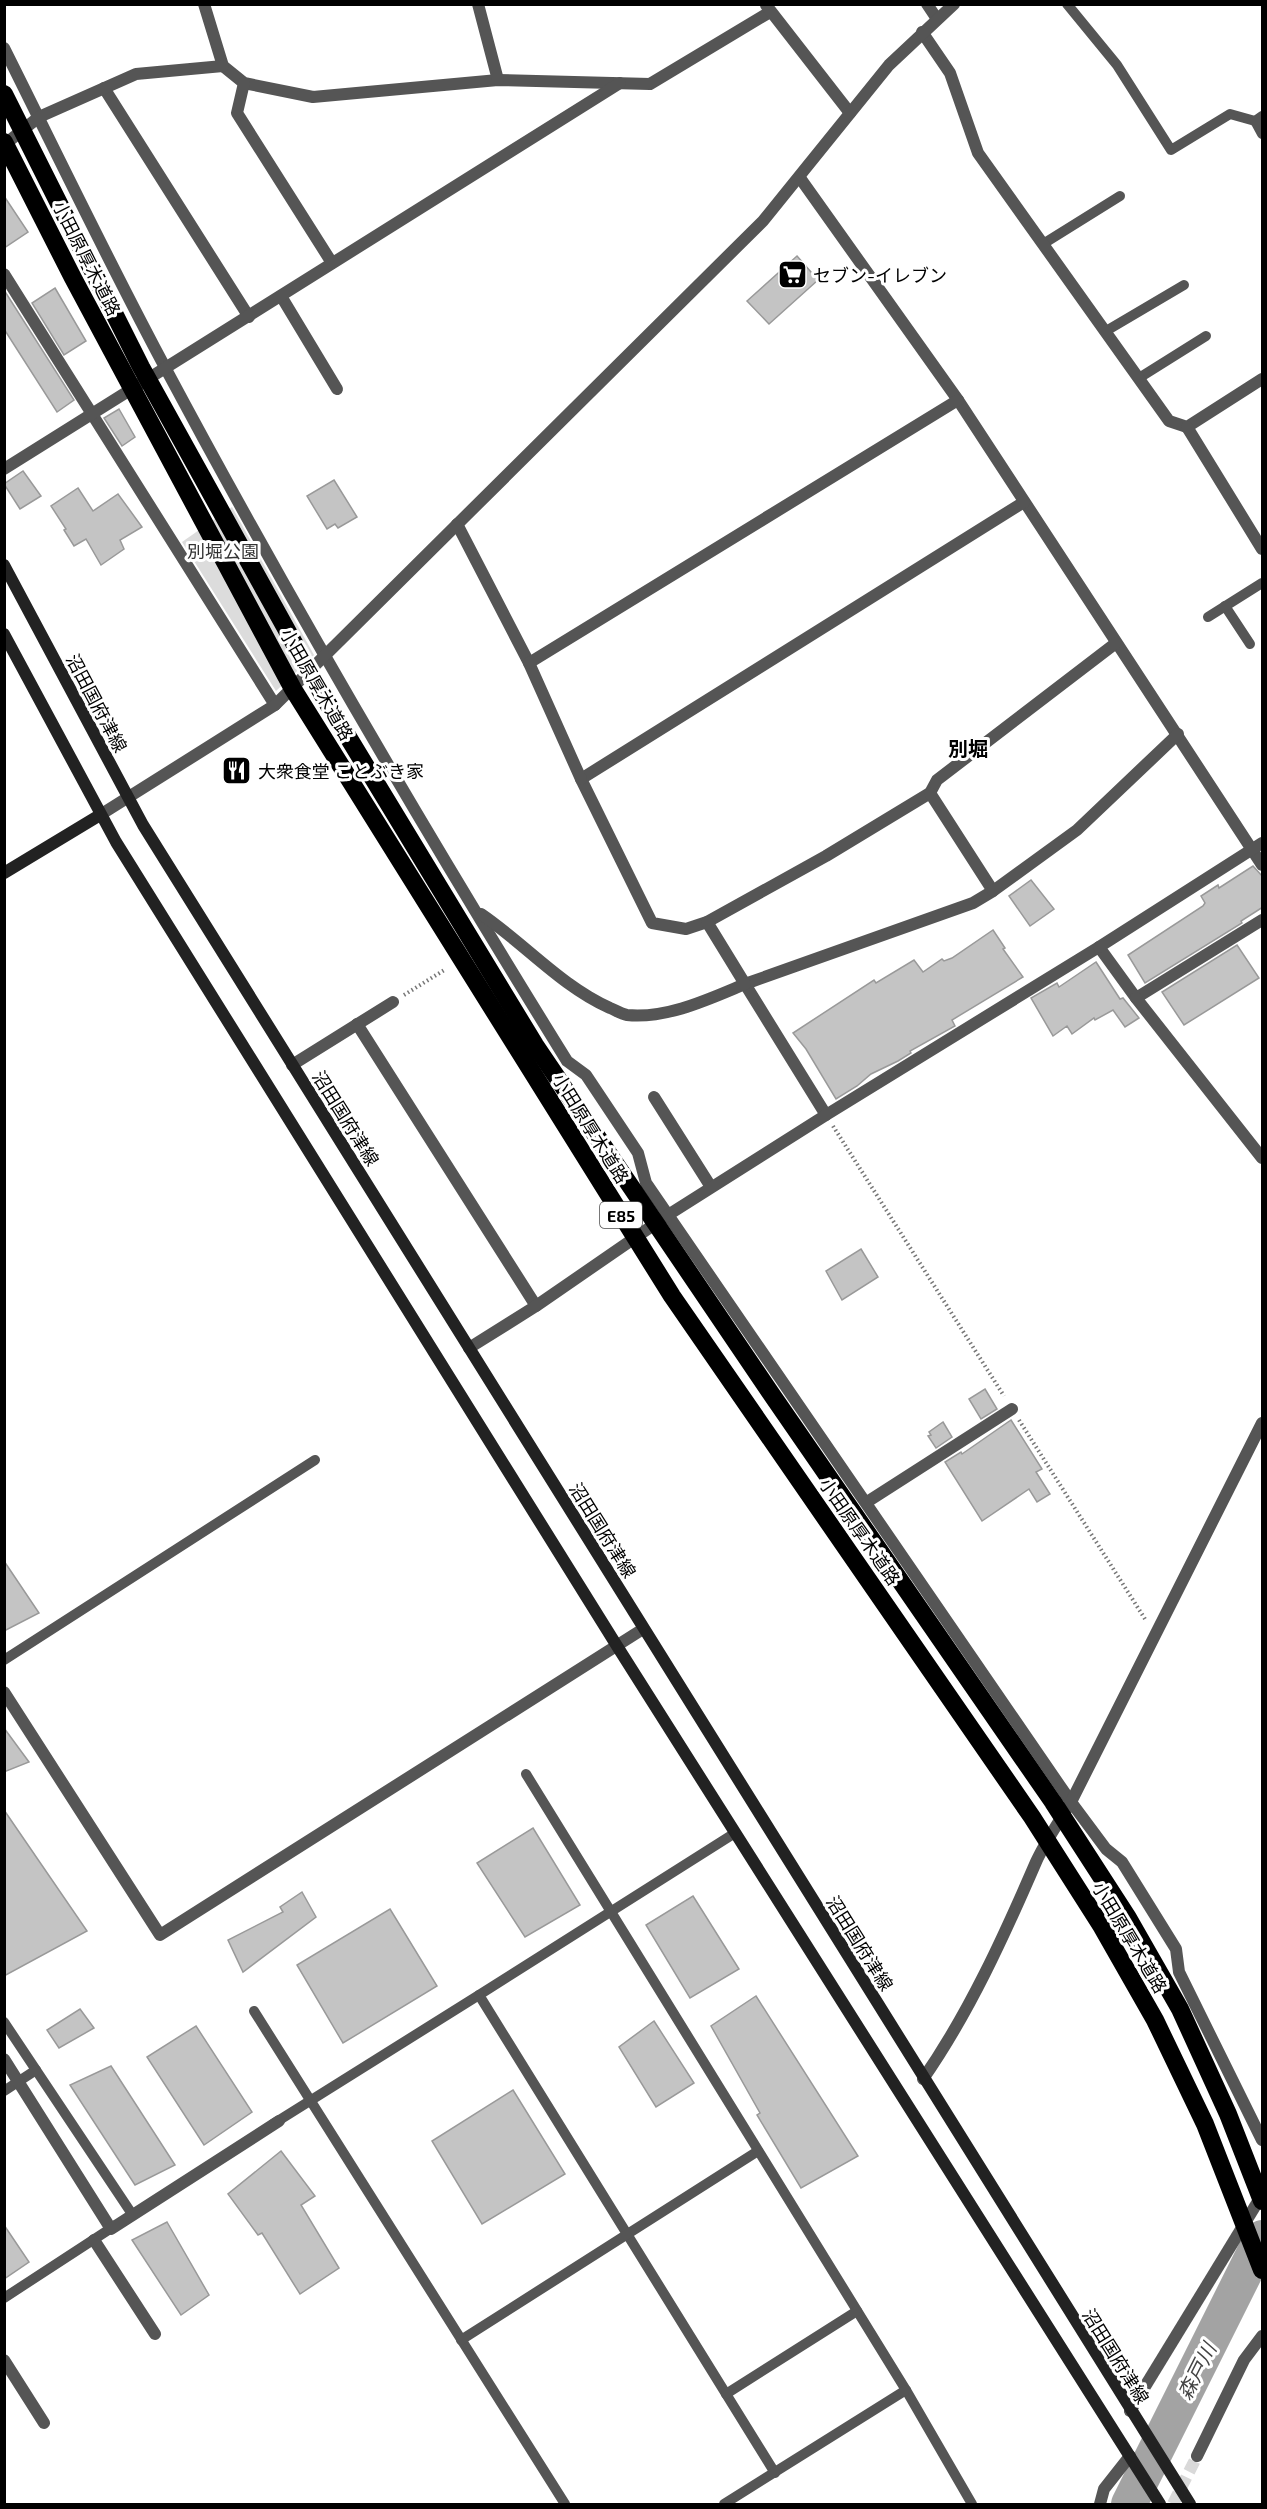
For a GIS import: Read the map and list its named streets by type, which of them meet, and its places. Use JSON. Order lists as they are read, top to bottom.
{
  "streets": {
    "highway": ["小田原厚木道路", "E85"],
    "main road": ["沼田国府津線"]
  },
  "districts": ["別堀"],
  "water": ["森戸川"],
  "parks": ["別堀公園"],
  "places": {
    "supermarket": ["セブン-イレブン"],
    "restaurant": ["大衆食堂 ことぶき家"]
  }
}
